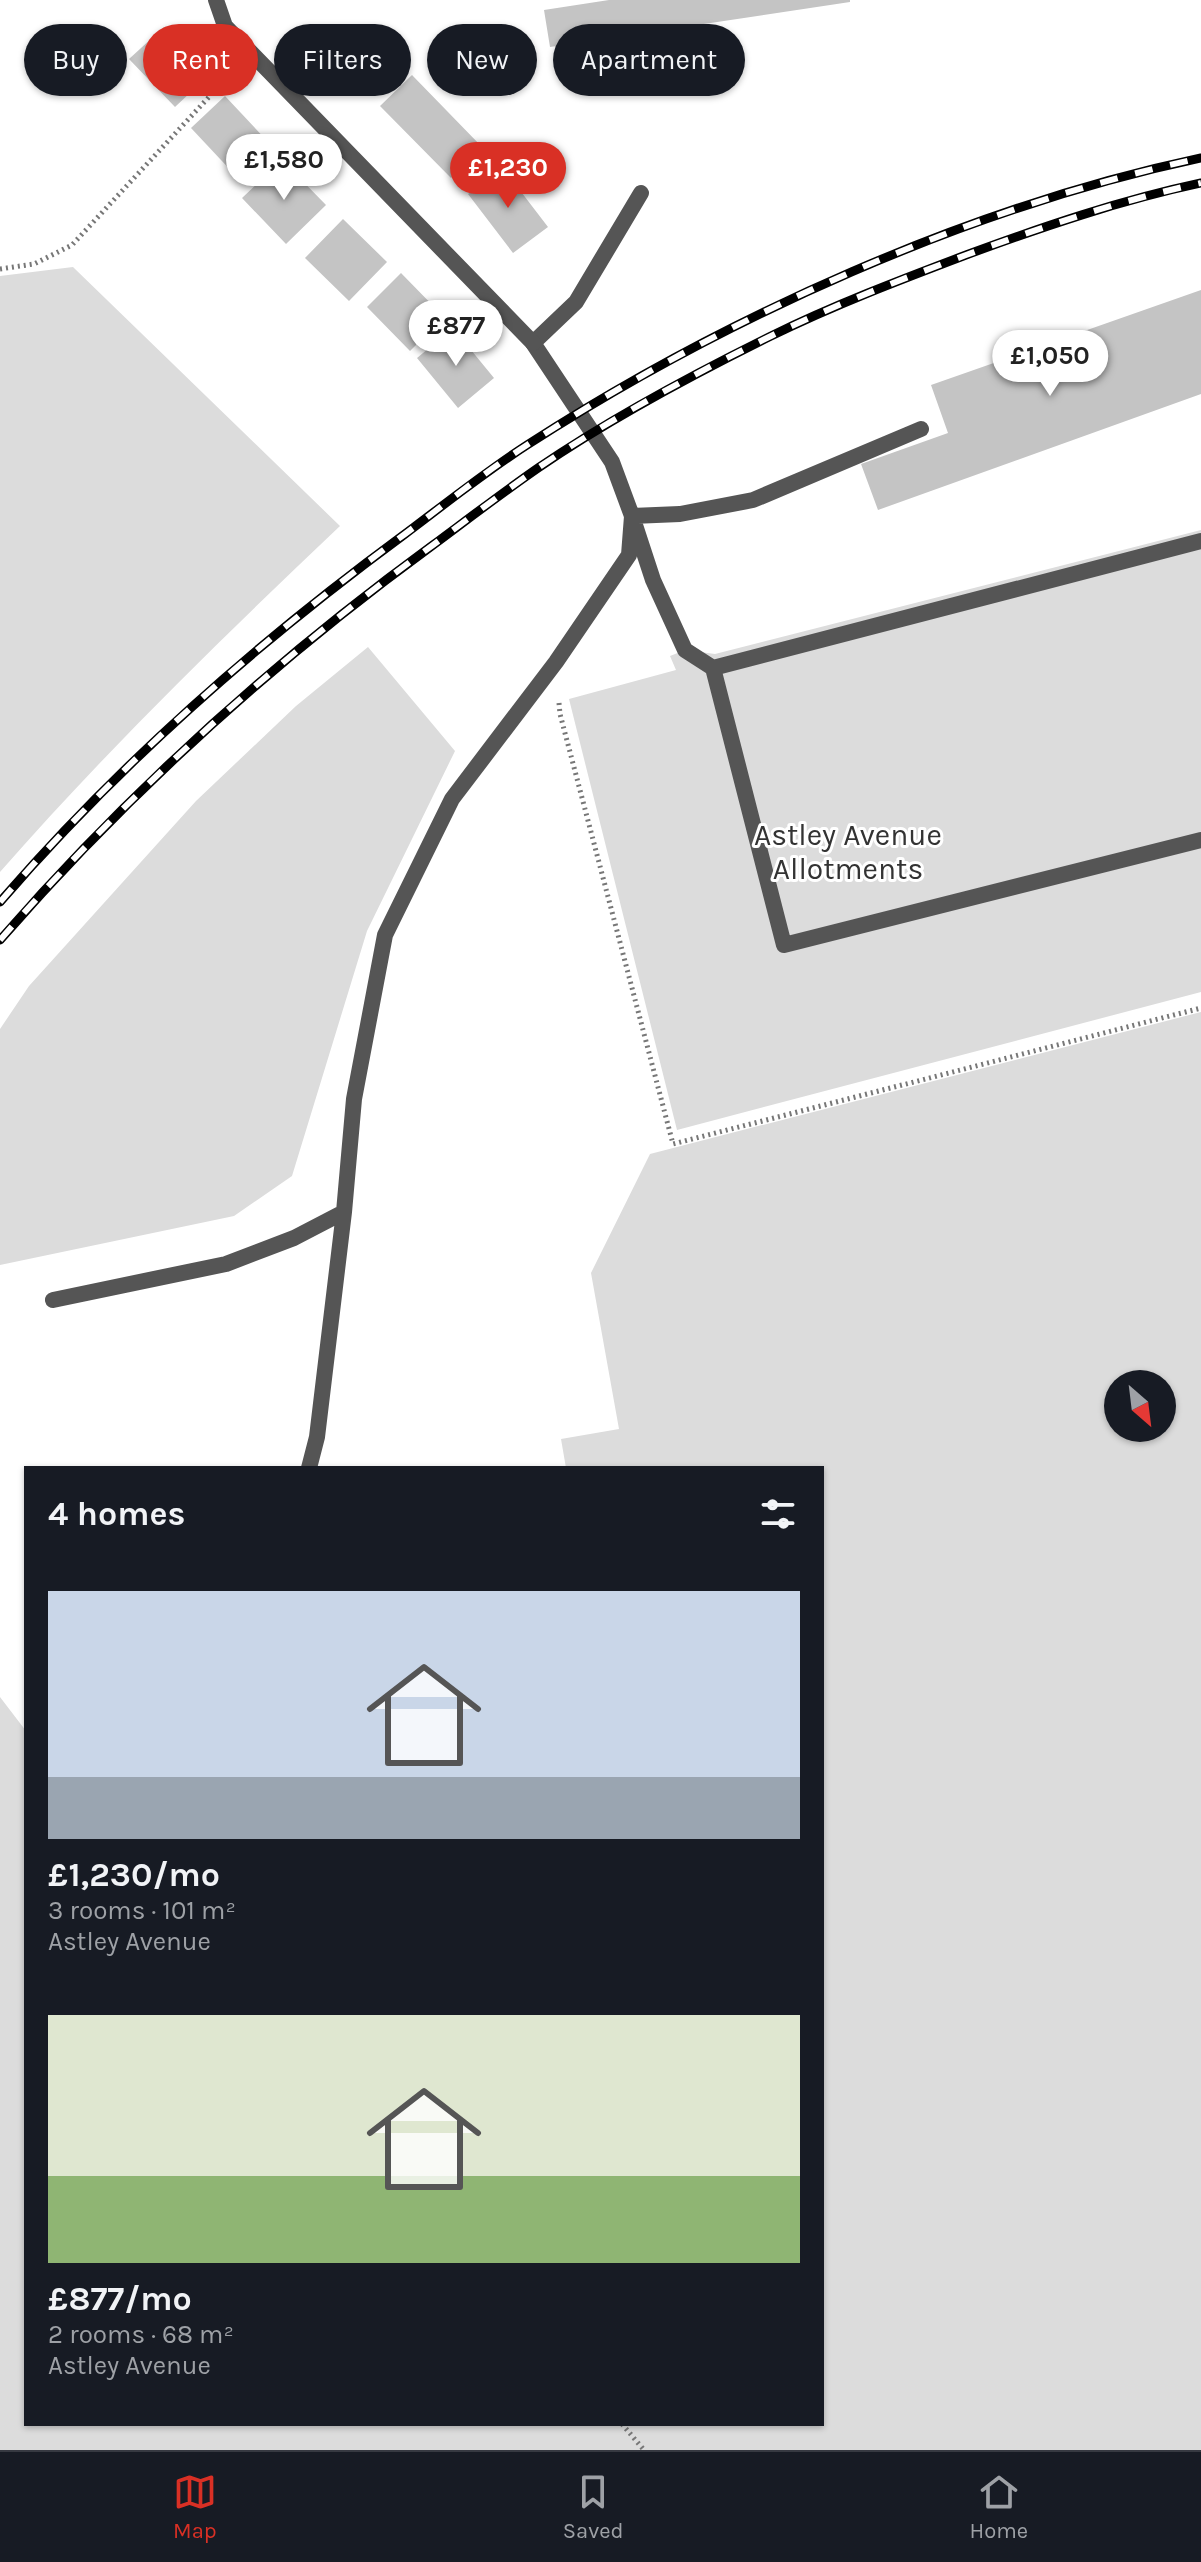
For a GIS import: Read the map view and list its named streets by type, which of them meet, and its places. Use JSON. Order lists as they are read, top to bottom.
{
  "parks": ["Astley Avenue Allotments"],
  "north": "bottom right",
  "page": {
    "chip": [
      "Buy",
      "Rent",
      "Filters",
      "New",
      "Apartment"
    ],
    "price": [
      "£1,580",
      "£1,230",
      "£877",
      "£1,050"
    ],
    "heading": "4 homes",
    "list": [
      {
        "name": "£1,230/mo",
        "note": "3 rooms · 101 m² · Astley Avenue"
      },
      {
        "name": "£877/mo",
        "note": "2 rooms · 68 m² · Astley Avenue"
      }
    ],
    "tabs": ["Map", "Saved", "Home"]
  }
}
